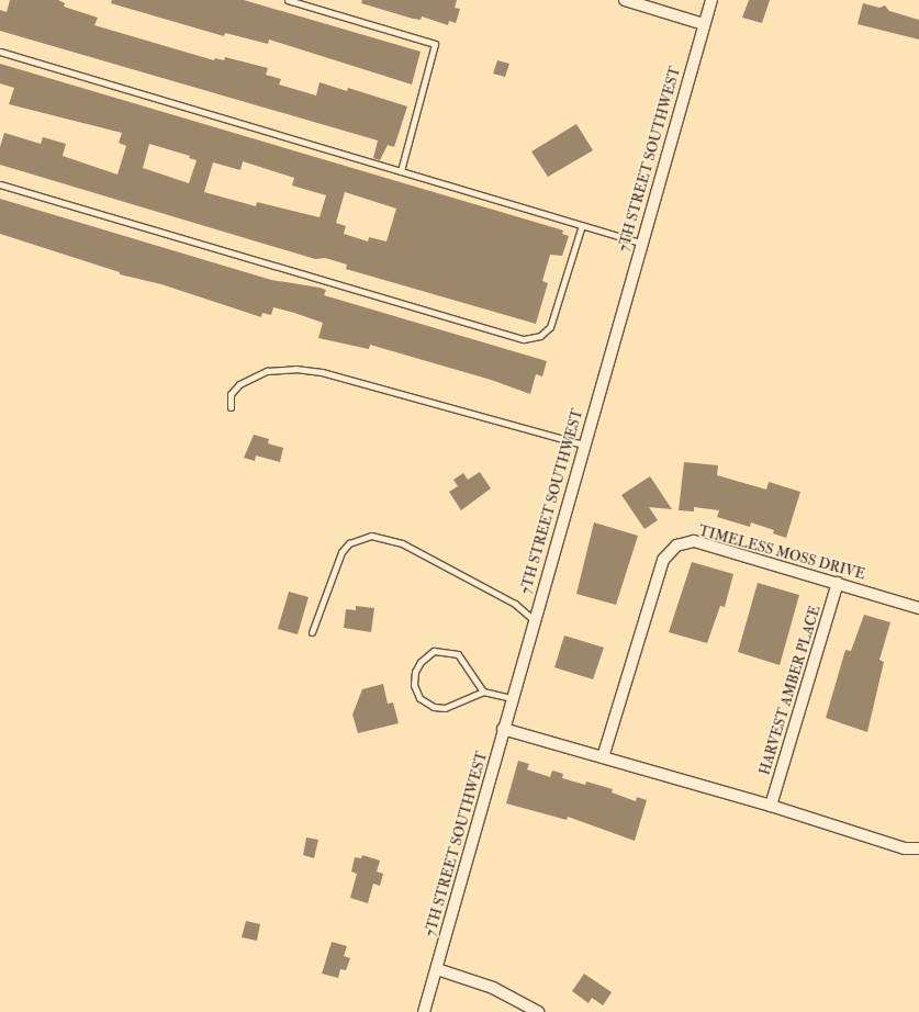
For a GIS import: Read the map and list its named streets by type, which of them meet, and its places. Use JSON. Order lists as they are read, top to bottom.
{
  "streets": {
    "street": ["7TH STREET SOUTHWEST", "TIMELESS MOSS DRIVE", "HARVEST AMBER PLACE"]
  },
  "crossings": [
    ["TIMELESS MOSS DRIVE", "HARVEST AMBER PLACE"]
  ]
}
